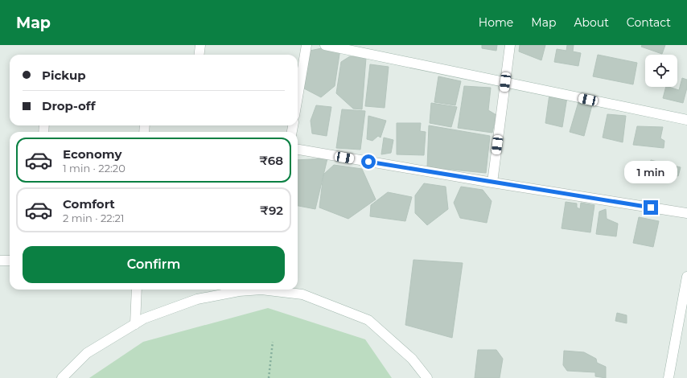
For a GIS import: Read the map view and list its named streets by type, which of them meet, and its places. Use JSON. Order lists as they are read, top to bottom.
{
  "page": {
    "header": "Map",
    "nav": [
      "Home",
      "Map",
      "About",
      "Contact"
    ],
    "banner": ["Pickup", "Drop-off"],
    "list": [
      {
        "name": "Economy",
        "note": "1 min · 22:20",
        "value": "₹68"
      },
      {
        "name": "Comfort",
        "note": "2 min · 22:21",
        "value": "₹92"
      }
    ],
    "bubble": "1 min",
    "buttons": "Confirm"
  }
}
